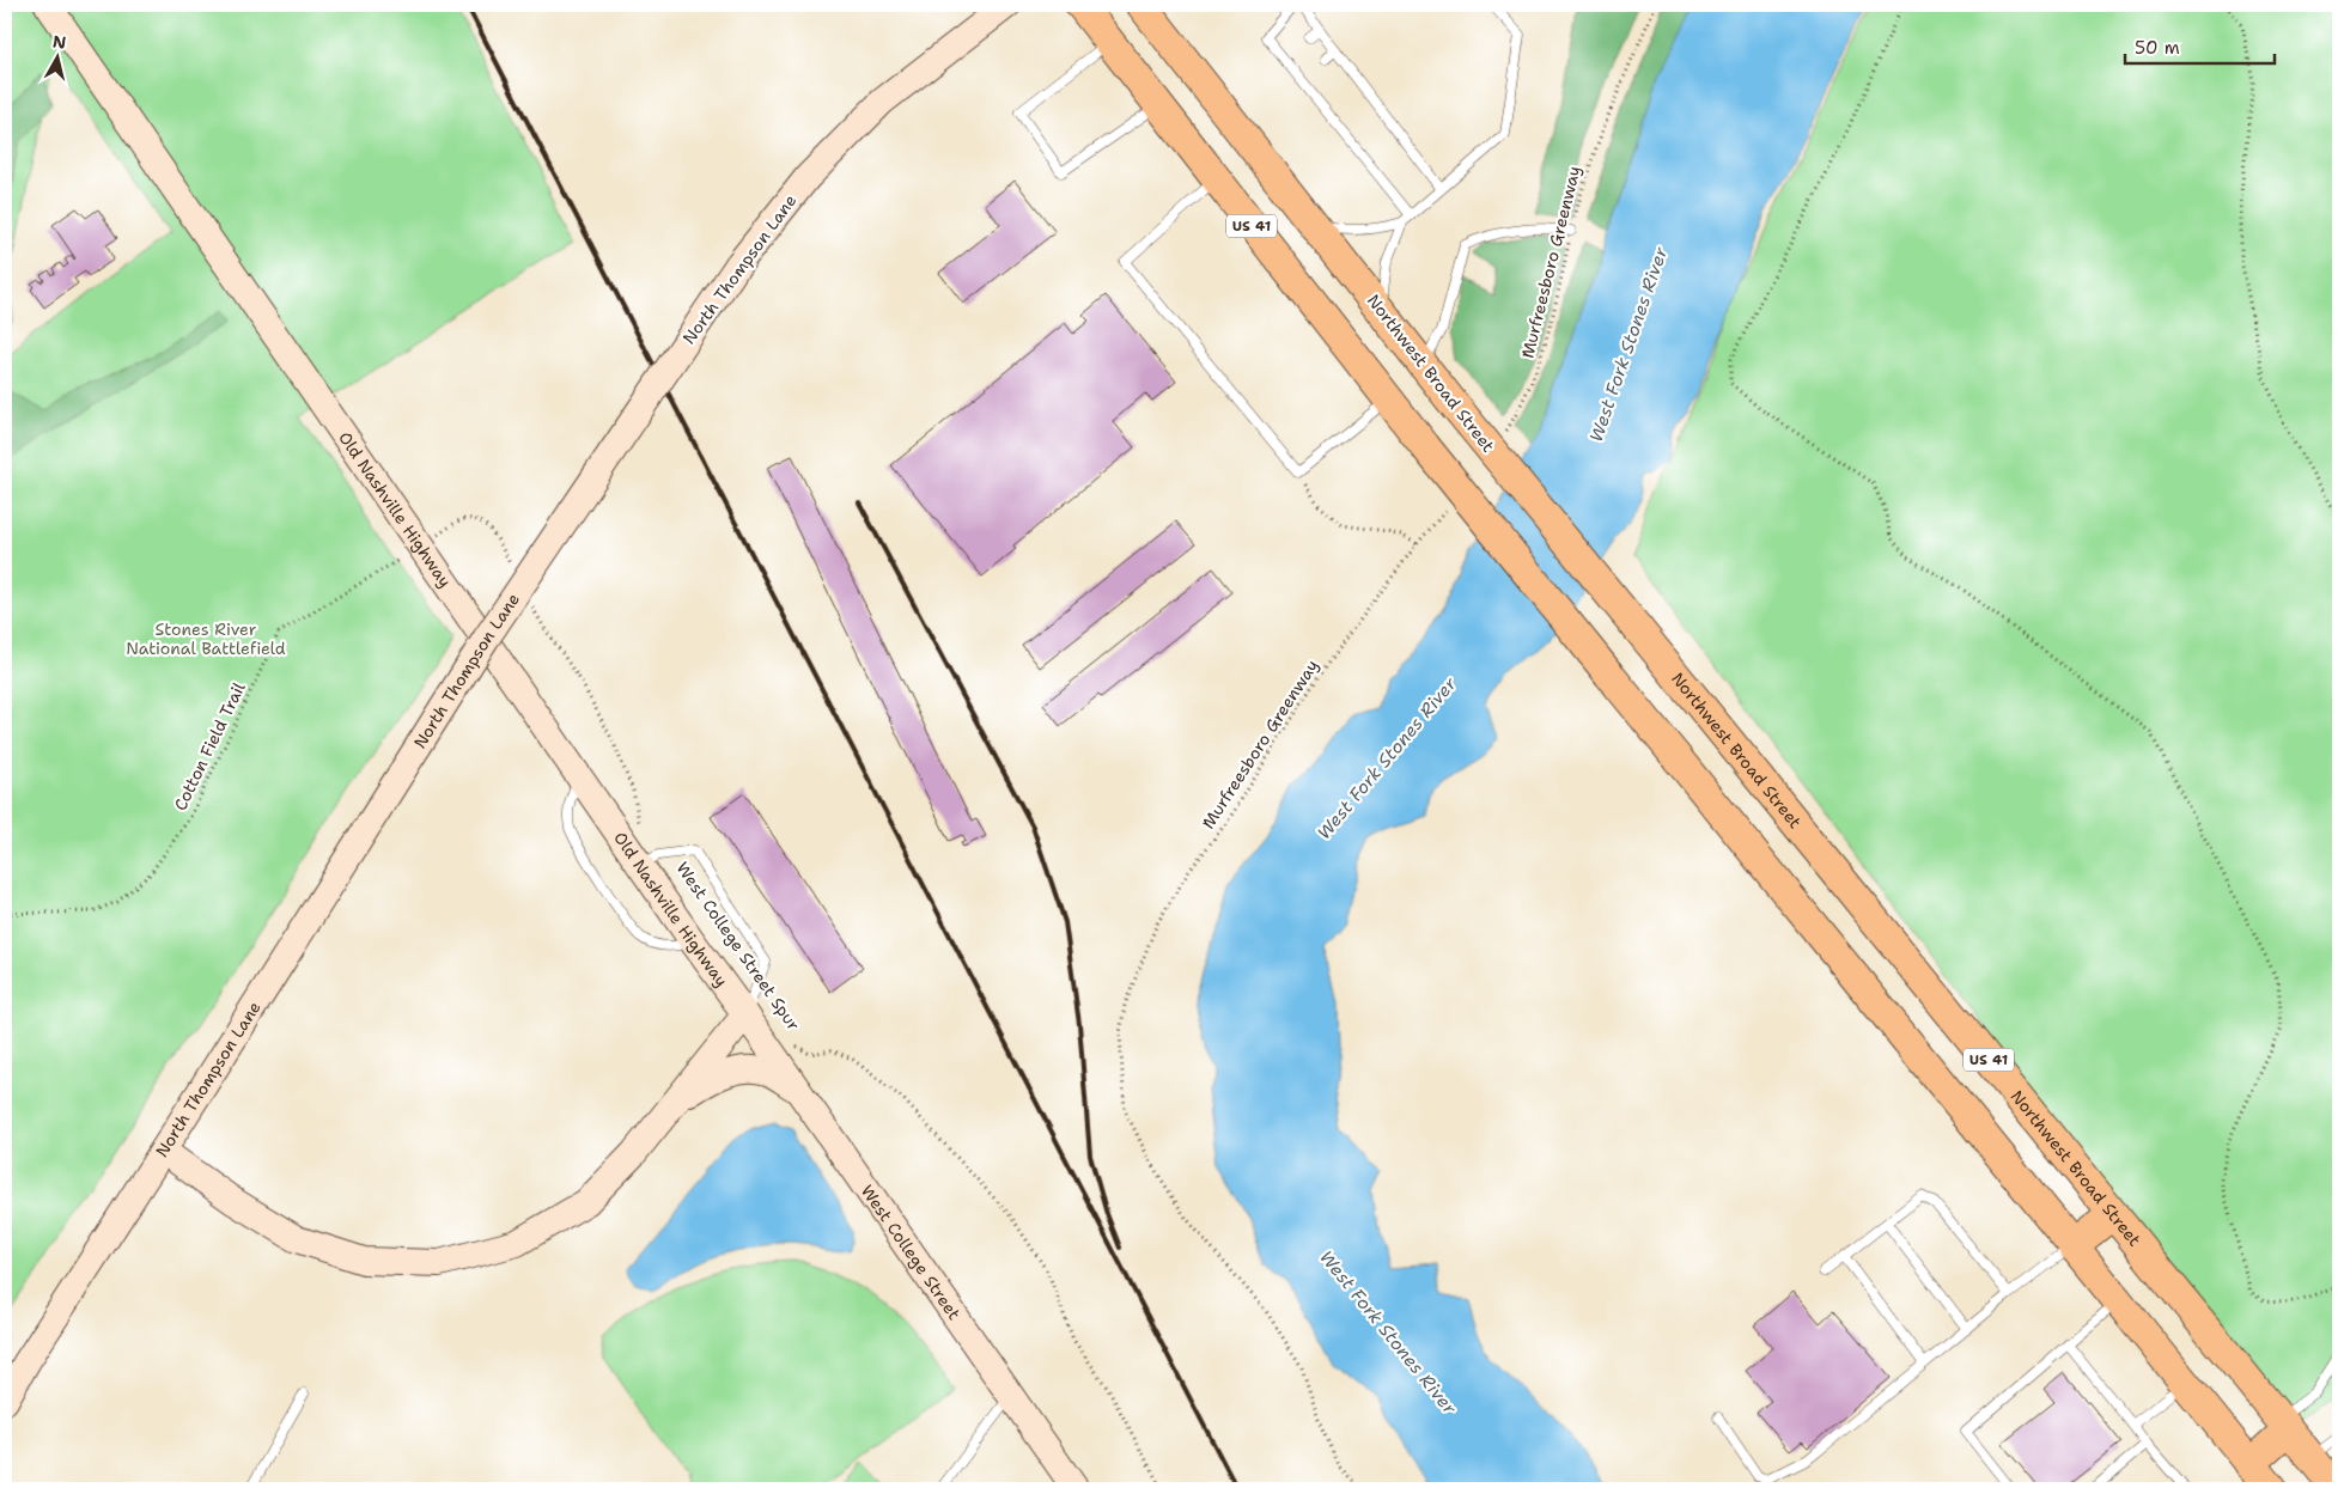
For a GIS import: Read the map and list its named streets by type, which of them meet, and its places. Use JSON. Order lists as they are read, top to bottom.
{
  "streets": {
    "main road": [
      "US 41",
      "North Thompson Lane",
      "Northwest Broad Street",
      "Old Nashville Highway",
      "West College Street"
    ],
    "path": ["Murfreesboro Greenway", "Cotton Field Trail", "West College Street Spur"]
  },
  "crossings": [
    ["Old Nashville Highway", "Cotton Field Trail"],
    ["Old Nashville Highway", "West College Street Spur"],
    ["Old Nashville Highway", "West College Street"]
  ],
  "water": ["West Fork Stones River"],
  "parks": ["Stones River National Battlefield"],
  "scale_bar": "50 m",
  "north": "top"
}
